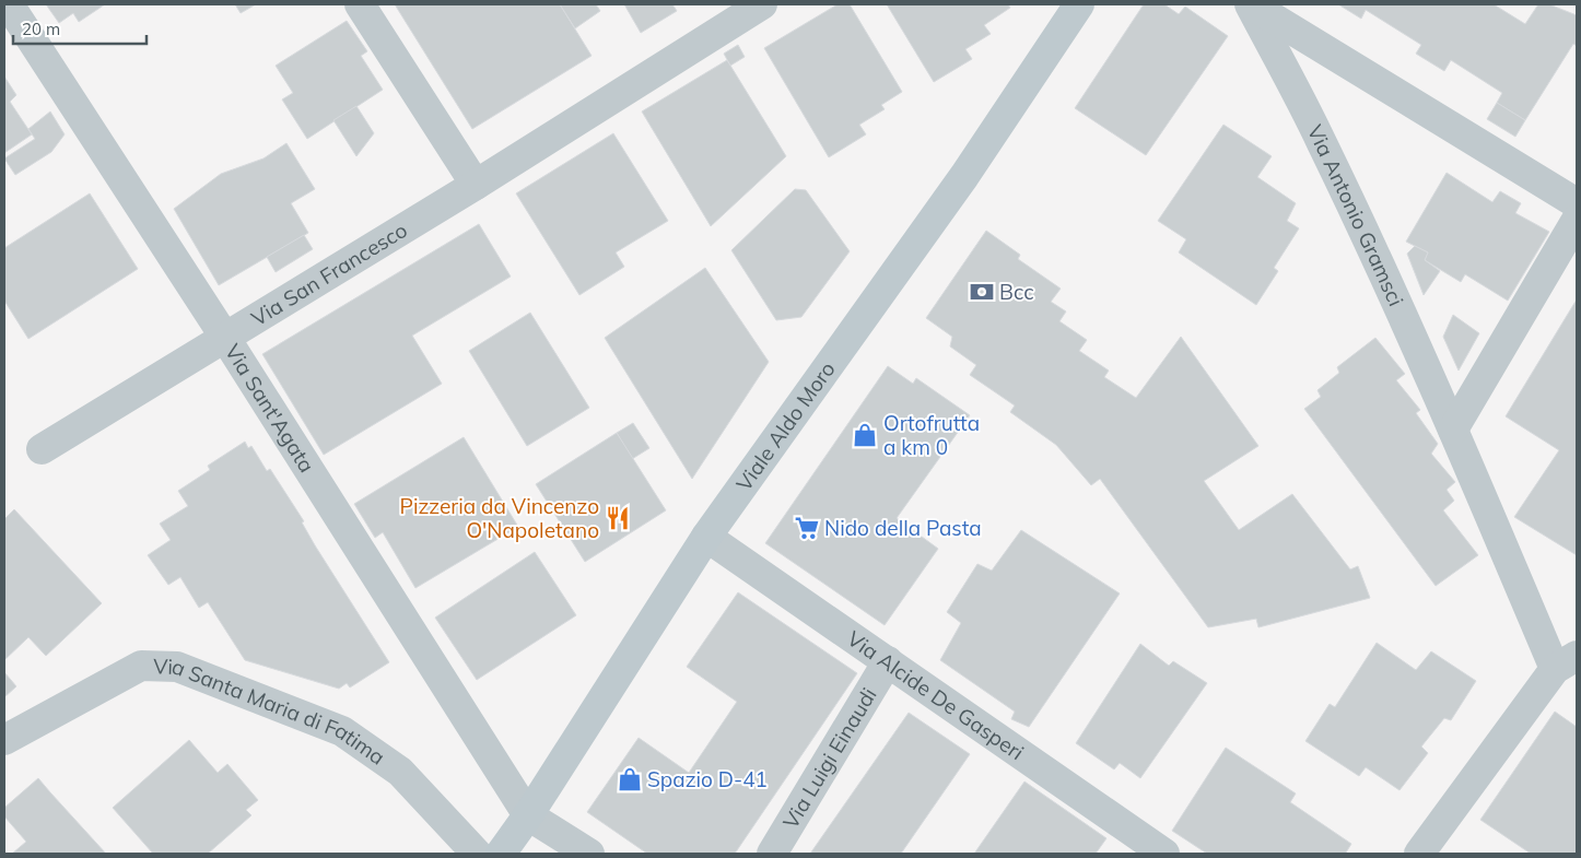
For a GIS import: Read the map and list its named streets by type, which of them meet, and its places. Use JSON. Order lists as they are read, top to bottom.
{
  "streets": {
    "main road": ["Viale Aldo Moro"],
    "street": [
      "Via Antonio Gramsci",
      "Via San Francesco",
      "Via Sant'Agata",
      "Via Alcide De Gasperi",
      "Via Santa Maria di Fatima",
      "Via Luigi Einaudi"
    ]
  },
  "crossings": [
    ["Via San Francesco", "Via Sant'Agata"],
    ["Via Sant'Agata", "Viale Aldo Moro"],
    ["Viale Aldo Moro", "Via Alcide De Gasperi"],
    ["Via Alcide De Gasperi", "Via Luigi Einaudi"]
  ],
  "places": {
    "bank": ["Bcc"],
    "shop": ["Ortofrutta a km 0", "Spazio D-41"],
    "restaurant": ["Pizzeria da Vincenzo O'Napoletano"],
    "supermarket": ["Nido della Pasta"]
  },
  "scale_bar": "20 m"
}
